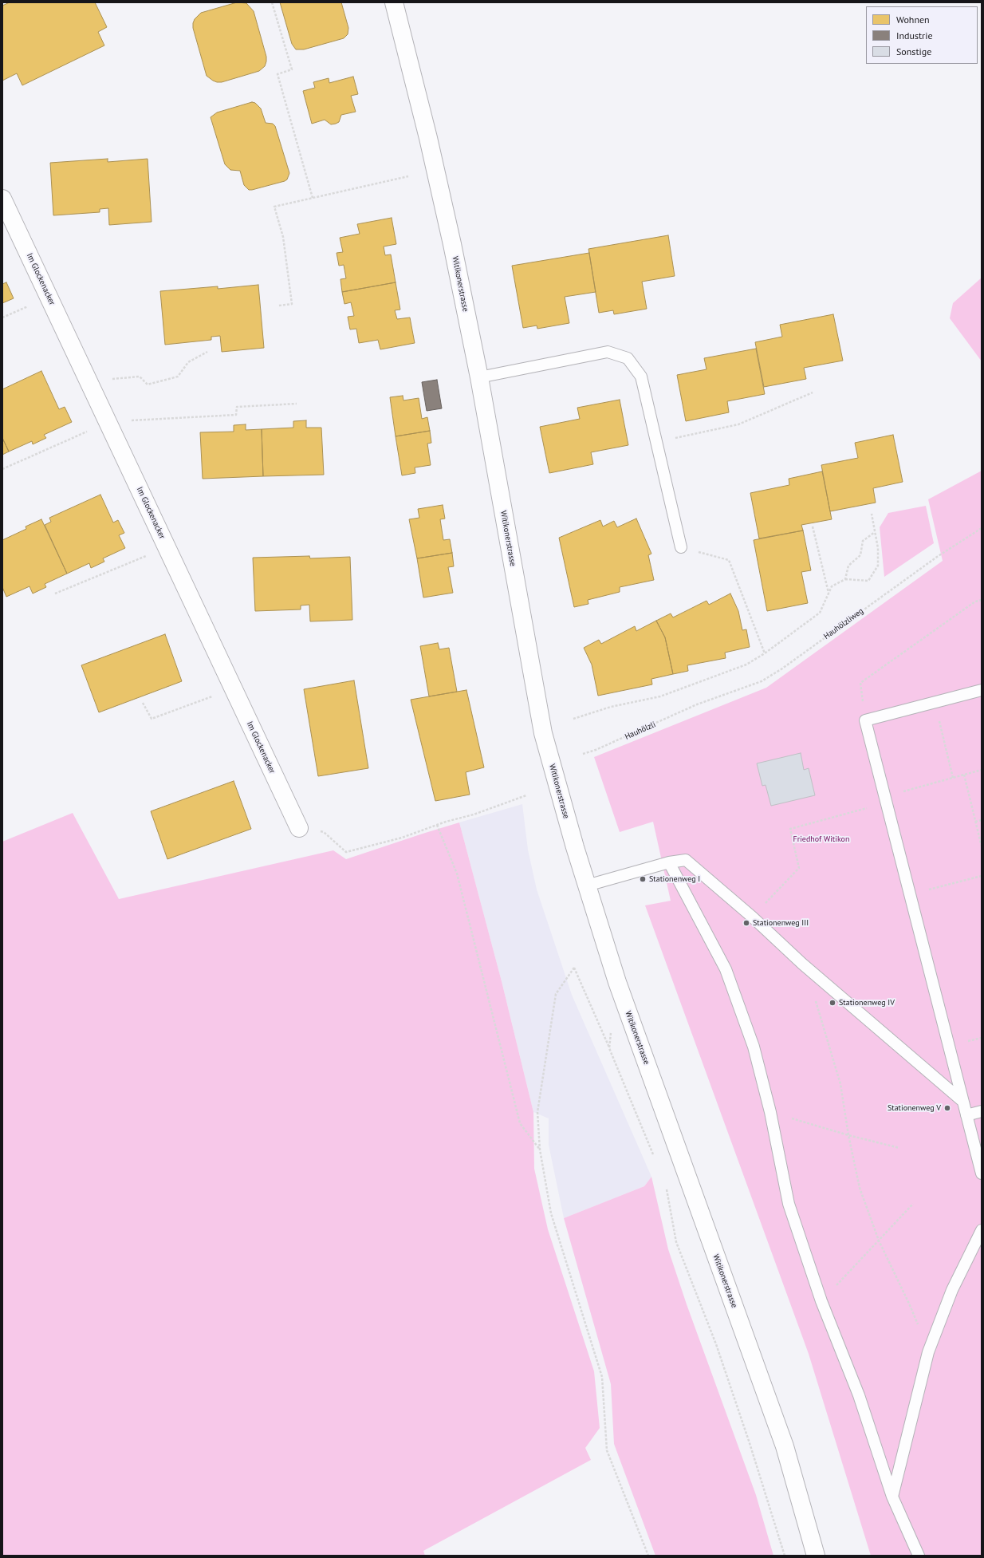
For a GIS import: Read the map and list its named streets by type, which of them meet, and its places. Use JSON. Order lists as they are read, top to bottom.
{
  "streets": {
    "main road": ["Im Glockenacker", "Witikonerstrasse"],
    "path": ["Hauhölzliweg", "Hauhölzli"]
  },
  "crossings": [
    ["Hauhölzliweg", "Hauhölzli"]
  ],
  "parks": ["Friedhof Witikon"],
  "places": [
    "Stationenweg I",
    "Stationenweg III",
    "Stationenweg IV",
    "Stationenweg V"
  ],
  "legend": ["Wohnen", "Industrie", "Sonstige"]
}
